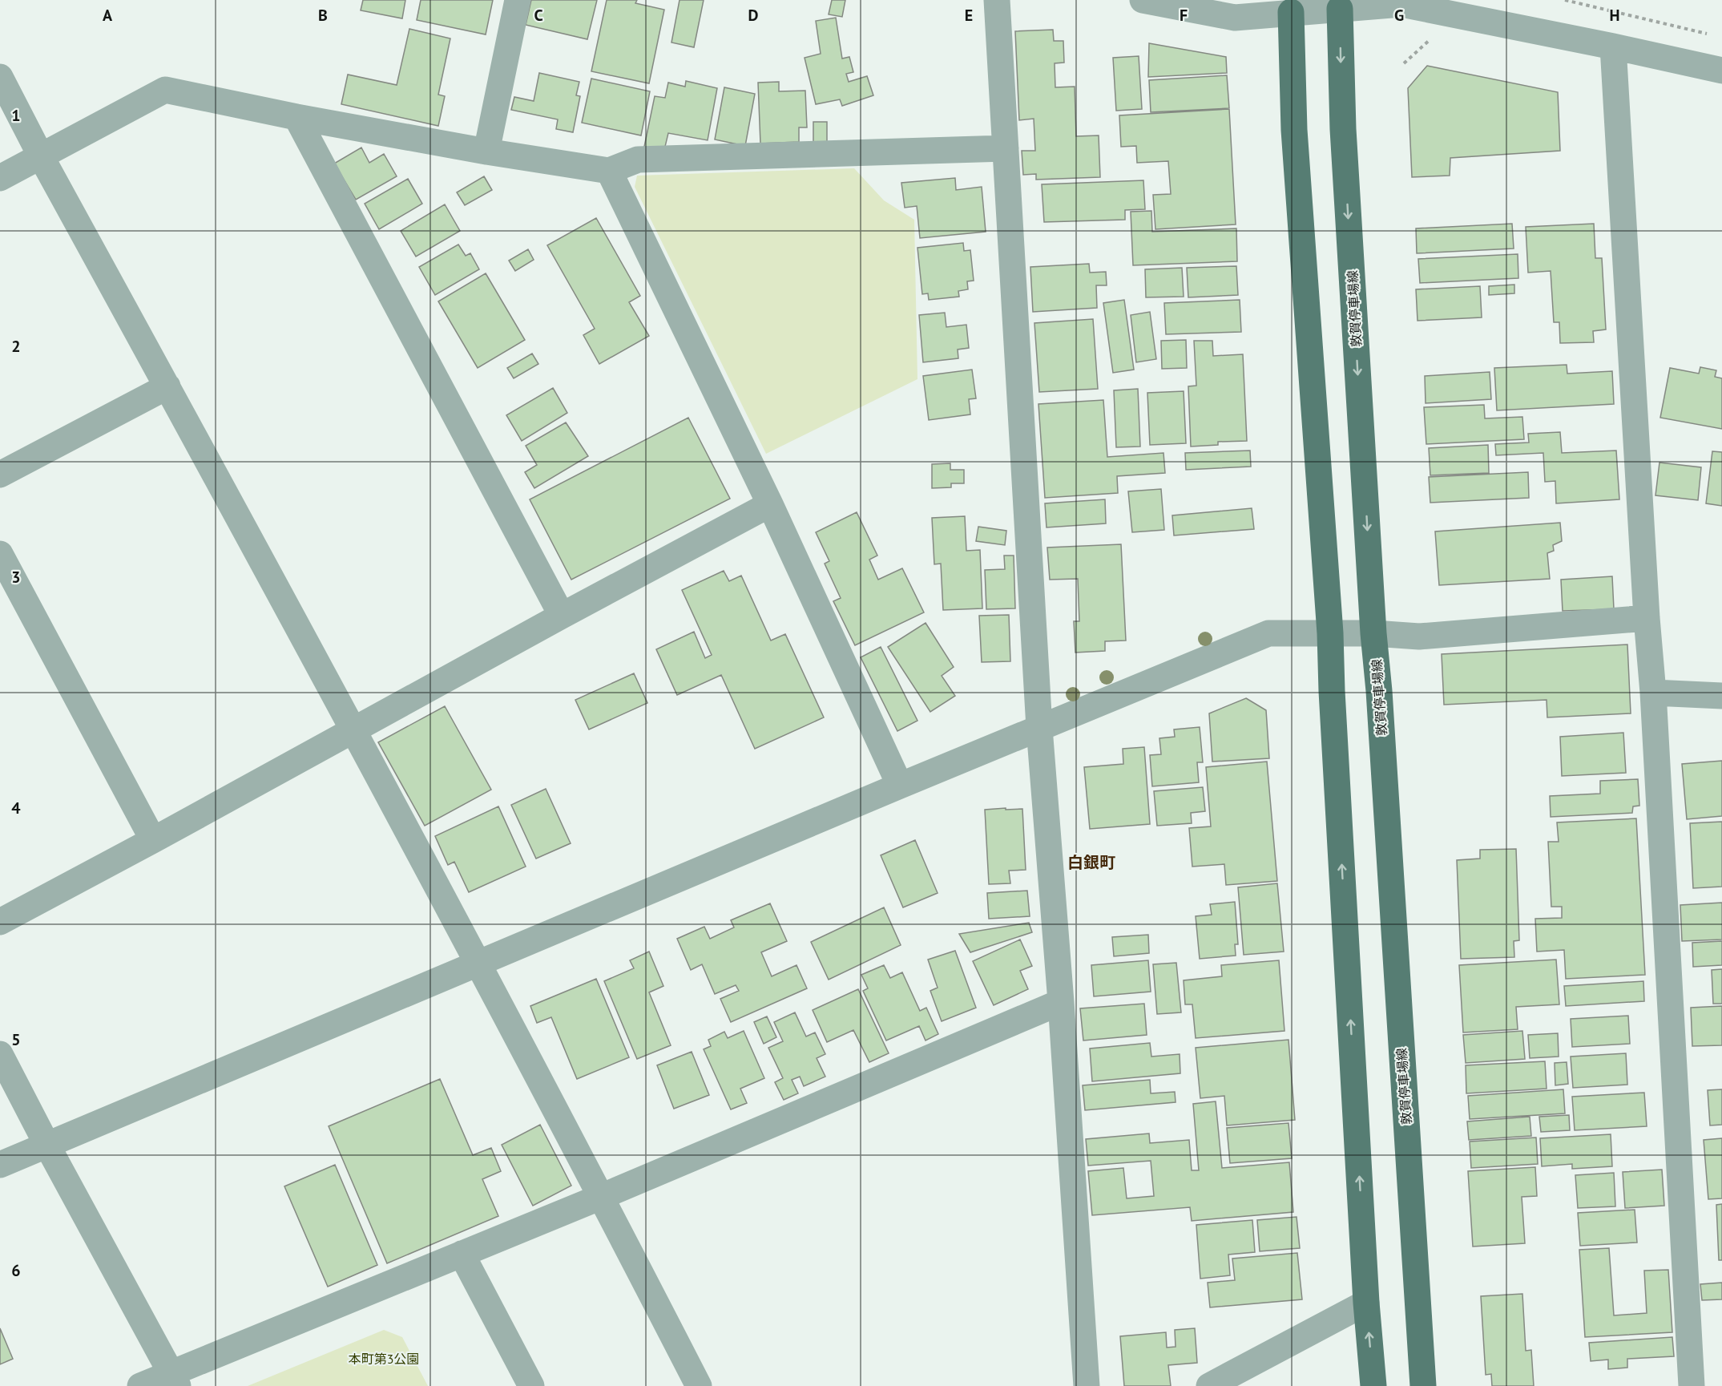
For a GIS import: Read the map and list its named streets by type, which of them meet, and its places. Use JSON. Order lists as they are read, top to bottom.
{
  "streets": {
    "main road": ["敦賀停車場線"]
  },
  "districts": ["白銀町"],
  "parks": ["本町第3公園"],
  "grid": {
    "columns": [
      "A",
      "B",
      "C",
      "D",
      "E",
      "F",
      "G",
      "H"
    ],
    "rows": [
      "1",
      "2",
      "3",
      "4",
      "5",
      "6"
    ]
  }
}
